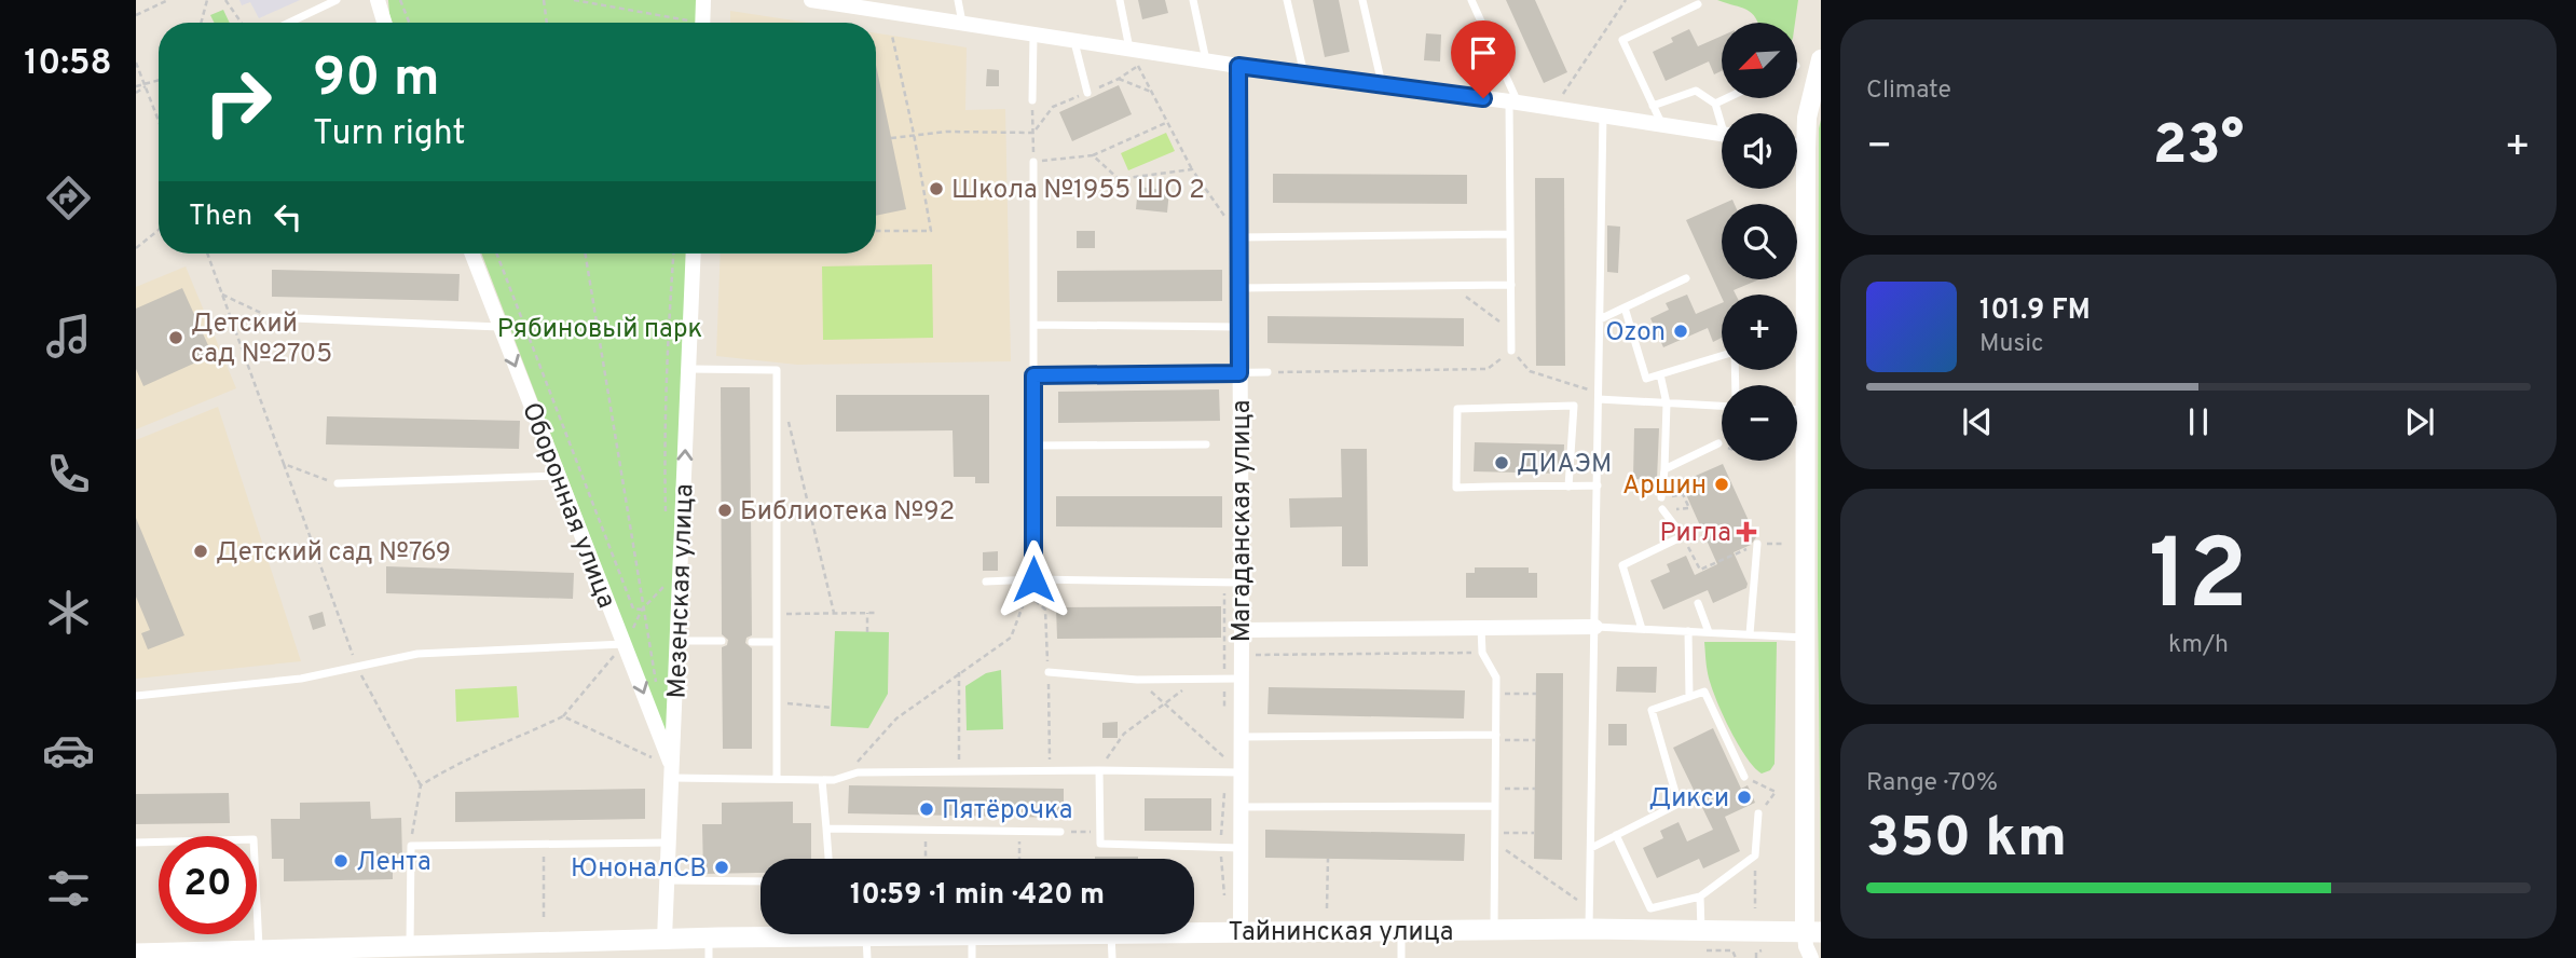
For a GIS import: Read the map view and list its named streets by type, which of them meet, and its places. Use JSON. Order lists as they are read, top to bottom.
{
  "streets": {
    "main road": ["Тайнинская улица"],
    "street": ["Оборонная улица", "Магаданская улица", "Мезенская улица"]
  },
  "crossings": [
    ["Оборонная улица", "Мезенская улица"],
    ["Магаданская улица", "Тайнинская улица"],
    ["Мезенская улица", "Тайнинская улица"]
  ],
  "one_way": ["Оборонная улица", "Мезенская улица"],
  "parks": ["Рябиновый парк"],
  "places": {
    "other": [
      "Школа №1955 ШО 2",
      "Ozon",
      "Детский сад №2705",
      "ДИАЭМ",
      "Аршин",
      "Библиотека №92",
      "Детский сад №769",
      "Дикси",
      "Пятёрочка",
      "Лента",
      "ЮноналСВ"
    ],
    "health": ["Ригла"]
  },
  "north": "bottom left",
  "page": {
    "tabs": "10:58",
    "tile": [
      "Climate",
      ["12", "km/h"],
      ["Range · 70%", "350 km"]
    ],
    "map_buttons": ["+", "−"],
    "turn": ["90 m", "Turn right"],
    "heat": ["−", "23°", "+"],
    "then": "Then",
    "song": ["101.9 FM", "Music"],
    "limit": "20",
    "trip": "10:59 · 1 min · 420 m"
  }
}
